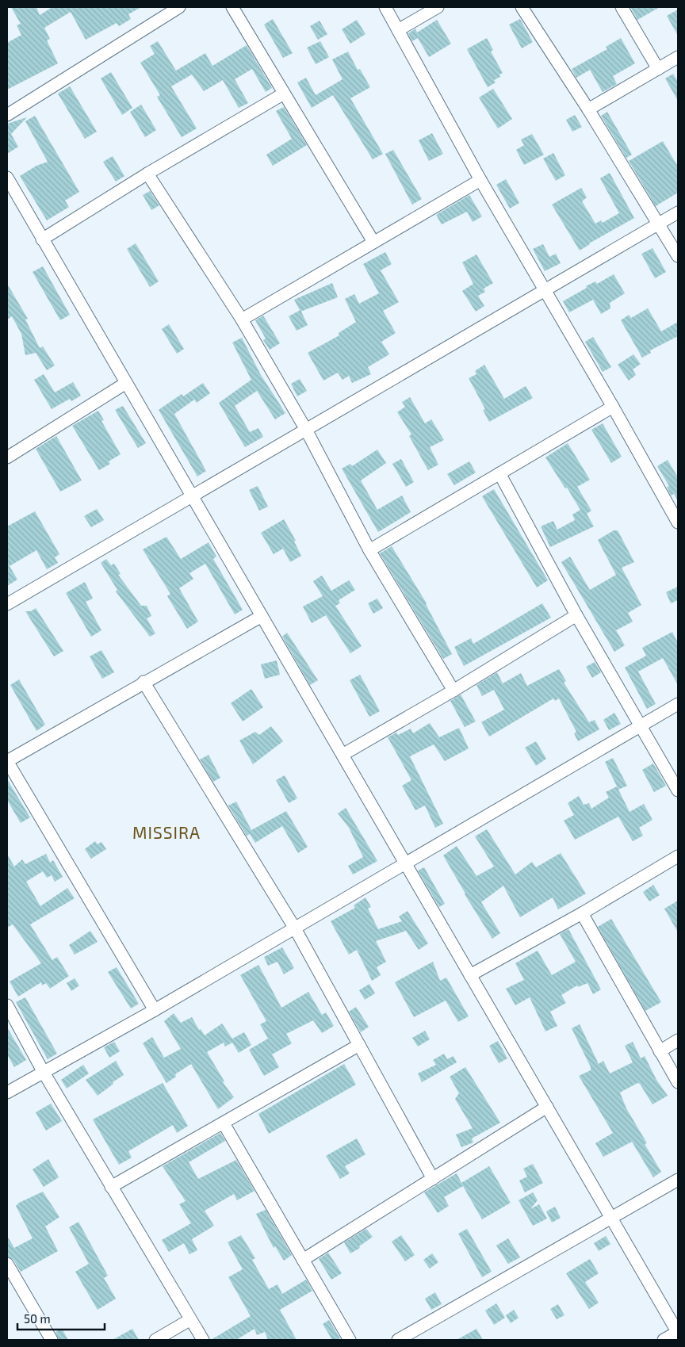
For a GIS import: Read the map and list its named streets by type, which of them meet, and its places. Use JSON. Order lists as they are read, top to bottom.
{
  "districts": ["MISSIRA"],
  "scale_bar": "50 m"
}
